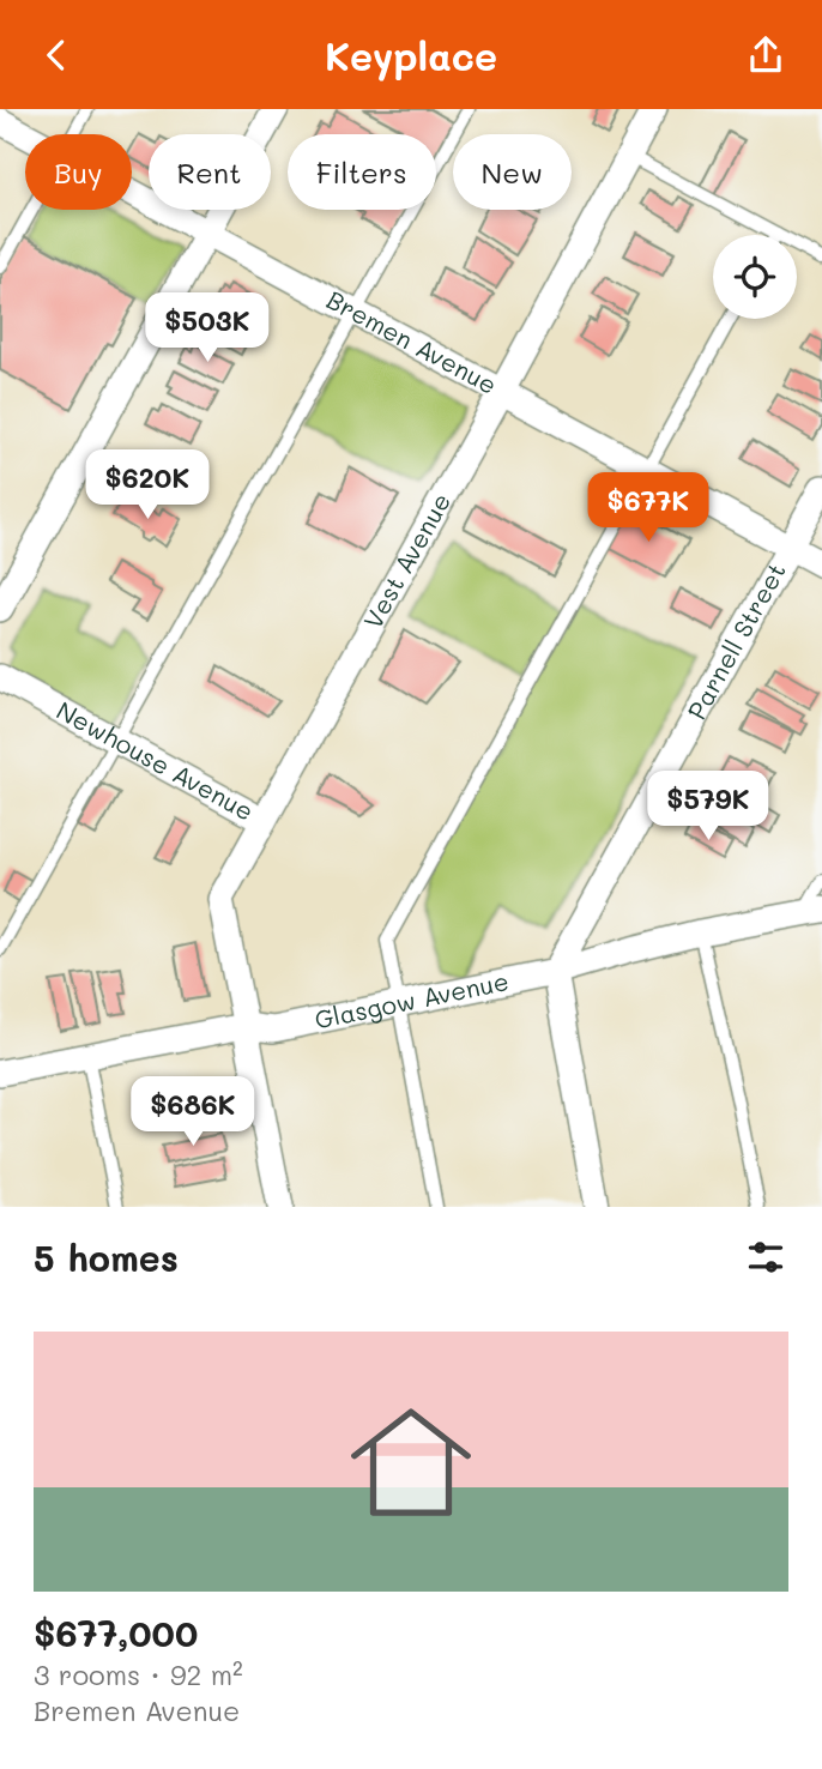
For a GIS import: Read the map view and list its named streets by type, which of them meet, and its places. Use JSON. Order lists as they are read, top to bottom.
{
  "streets": {
    "street": [
      "Bremen Avenue",
      "Vest Avenue",
      "Parnell Street",
      "Newhouse Avenue",
      "Glasgow Avenue"
    ]
  },
  "crossings": [
    ["Bremen Avenue", "Vest Avenue"],
    ["Bremen Avenue", "Parnell Street"],
    ["Vest Avenue", "Newhouse Avenue"],
    ["Vest Avenue", "Glasgow Avenue"],
    ["Parnell Street", "Glasgow Avenue"]
  ],
  "page": {
    "header": "Keyplace",
    "chip": [
      "Buy",
      "Rent",
      "Filters",
      "New"
    ],
    "price": [
      "$503K",
      "$620K",
      "$677K",
      "$579K",
      "$686K"
    ],
    "heading": "5 homes",
    "list": [
      {
        "name": "$677,000",
        "note": "3 rooms · 92 m² · Bremen Avenue"
      }
    ]
  }
}
